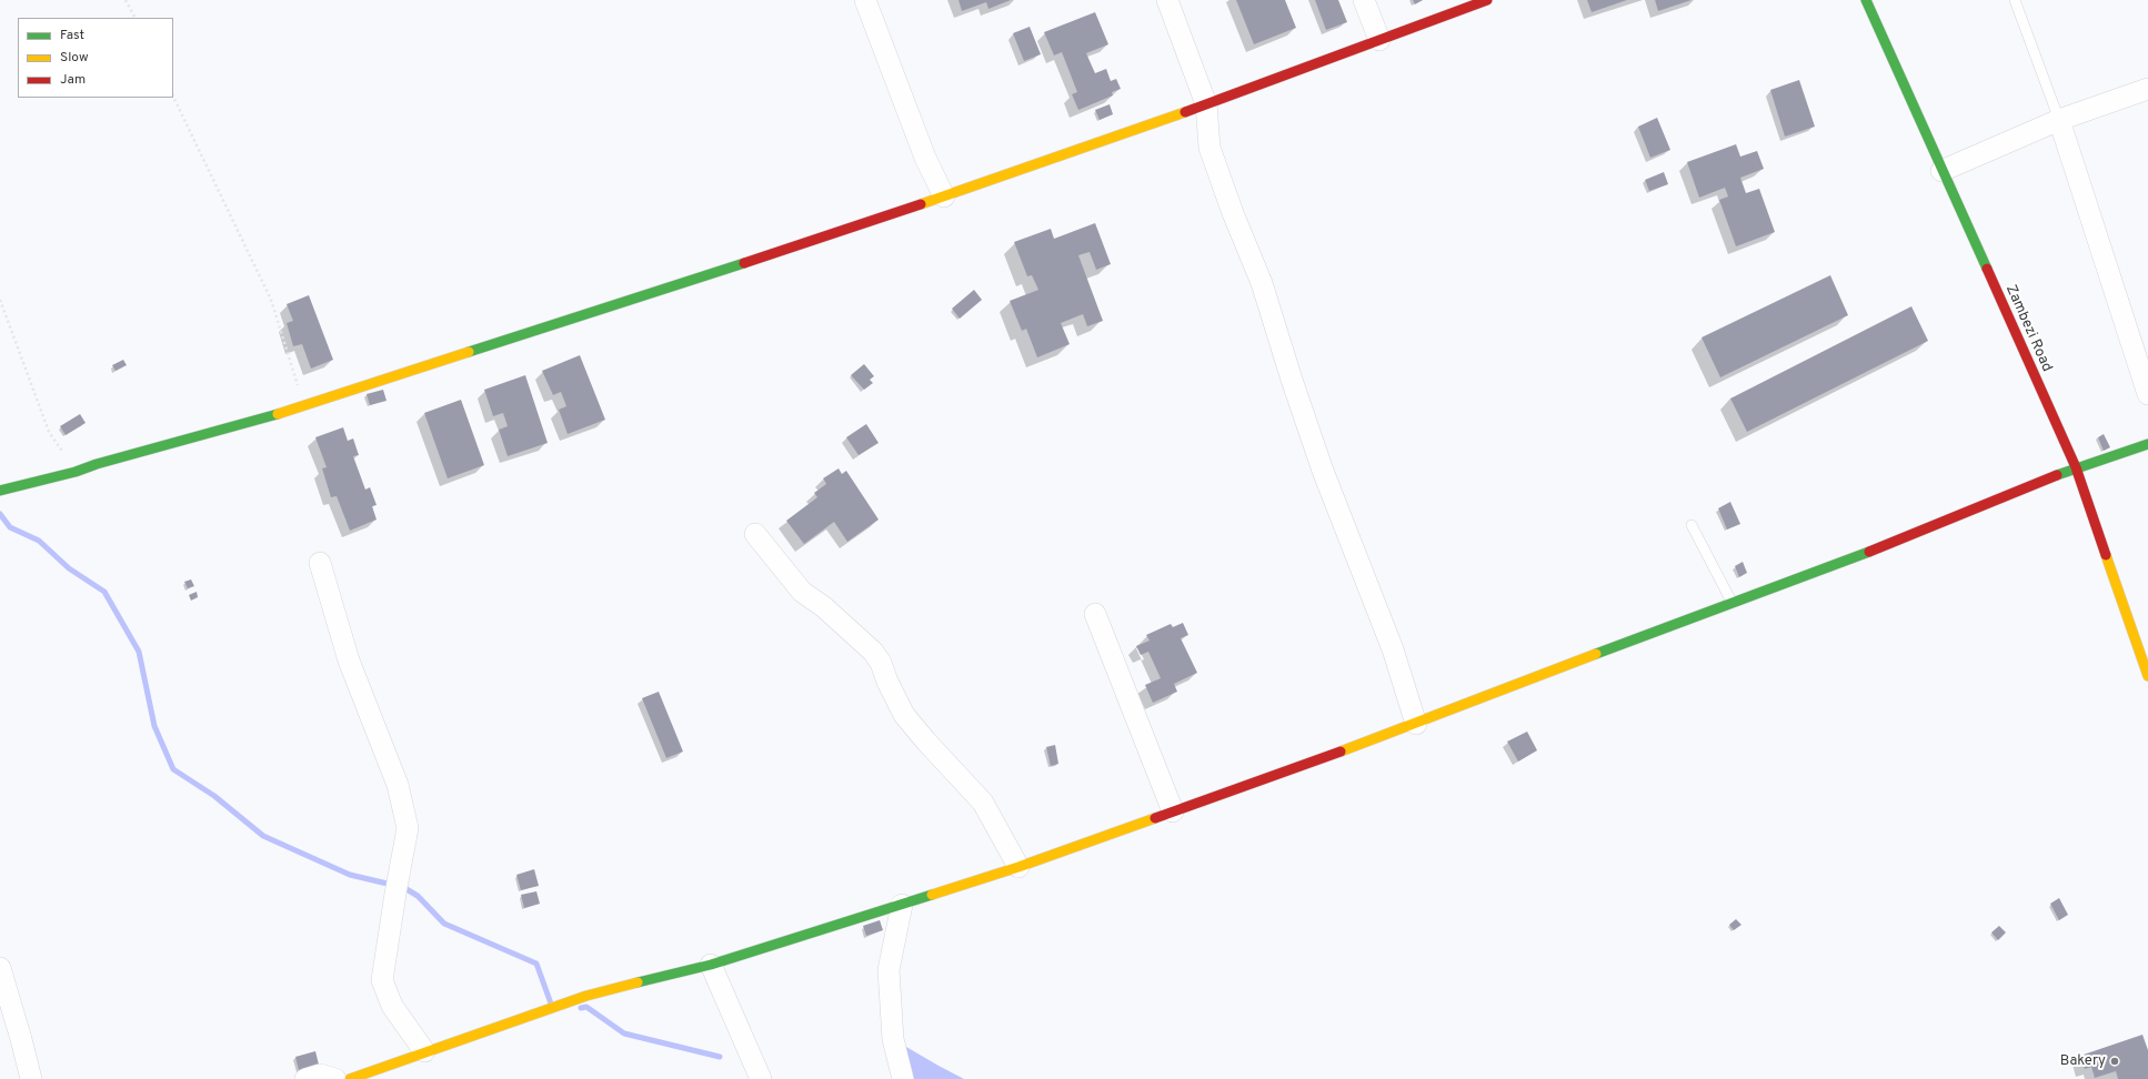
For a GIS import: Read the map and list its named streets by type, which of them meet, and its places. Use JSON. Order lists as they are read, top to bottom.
{
  "streets": {
    "street": ["Zambezi Road"]
  },
  "places": ["Bakery"],
  "legend": ["Fast", "Slow", "Jam"]
}
